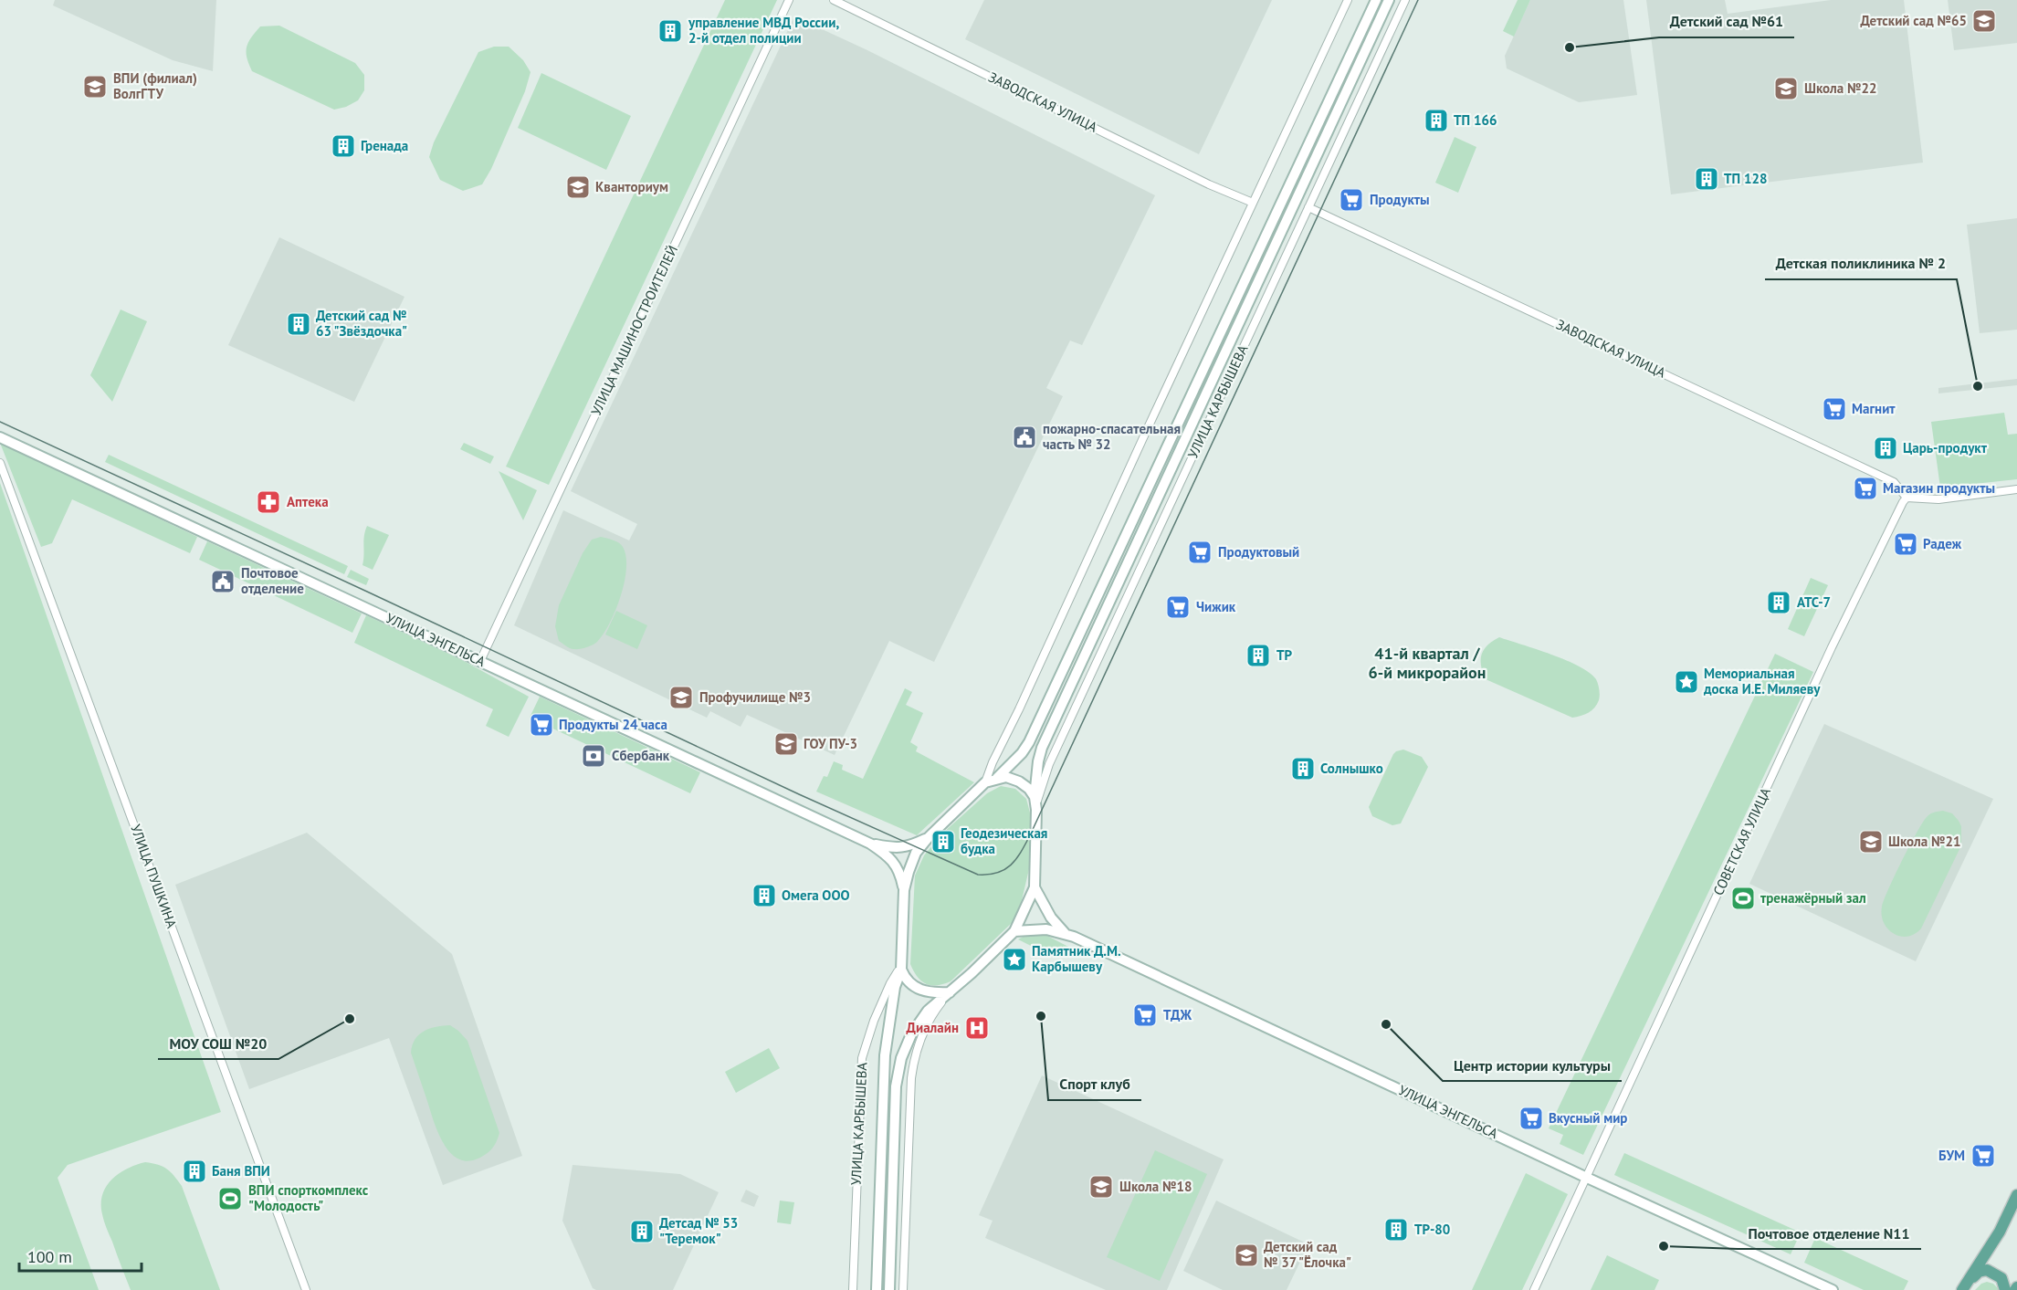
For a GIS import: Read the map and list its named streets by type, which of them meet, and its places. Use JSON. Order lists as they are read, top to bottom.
{
  "streets": {
    "main road": ["УЛИЦА КАРБЫШЕВА", "УЛИЦА ЭНГЕЛЬСА"],
    "street": [
      "ЗАВОДСКАЯ УЛИЦА",
      "УЛИЦА МАШИНОСТРОИТЕЛЕЙ",
      "СОВЕТСКАЯ УЛИЦА",
      "УЛИЦА ПУШКИНА"
    ]
  },
  "crossings": [
    ["ЗАВОДСКАЯ УЛИЦА", "УЛИЦА КАРБЫШЕВА"],
    ["ЗАВОДСКАЯ УЛИЦА", "СОВЕТСКАЯ УЛИЦА"],
    ["УЛИЦА МАШИНОСТРОИТЕЛЕЙ", "УЛИЦА ЭНГЕЛЬСА"],
    ["УЛИЦА КАРБЫШЕВА", "УЛИЦА ЭНГЕЛЬСА"],
    ["УЛИЦА ЭНГЕЛЬСА", "СОВЕТСКАЯ УЛИЦА"]
  ],
  "districts": ["41-й квартал / 6-й микрорайон"],
  "places": {
    "school or university": [
      "Детский сад №65",
      "ВПИ (филиал) ВолгГТУ",
      "Школа №22",
      "Кванториум",
      "Профучилище №3",
      "ГОУ ПУ-3",
      "Школа №21",
      "Школа №18",
      "Детский сад № 37 \"Ёлочка\""
    ],
    "building": [
      "управление МВД России, 2-й отдел полиции",
      "ТП 166",
      "Гренада",
      "ТП 128",
      "Детский сад № 63 \"Звёздочка\"",
      "Царь-продукт",
      "АТС-7",
      "ТР",
      "Солнышко",
      "Геодезическая будка",
      "Омега ООО",
      "Баня ВПИ",
      "ТР-80",
      "Детсад № 53 \"Теремок\""
    ],
    "other": [
      "Детский сад №61",
      "Детская поликлиника № 2",
      "Спорт клуб",
      "МОУ СОШ №20",
      "Центр истории культуры",
      "Почтовое отделение N11"
    ],
    "supermarket": [
      "Продукты",
      "Магнит",
      "Магазин продукты",
      "Радеж",
      "Продуктовый",
      "Чижик",
      "Продукты 24 часа",
      "ТДЖ",
      "Вкусный мир",
      "БУМ"
    ],
    "public building": ["пожарно-спасательная часть № 32", "Почтовое отделение"],
    "pharmacy": ["Аптека"],
    "place": ["Мемориальная доска И.Е. Миляеву", "Памятник Д.М. Карбышеву"],
    "bank": ["Сбербанк"],
    "sports": ["тренажёрный зал", "ВПИ спорткомплекс \"Молодость\""],
    "hospital": ["Диалайн"]
  },
  "scale_bar": "100 m"
}
